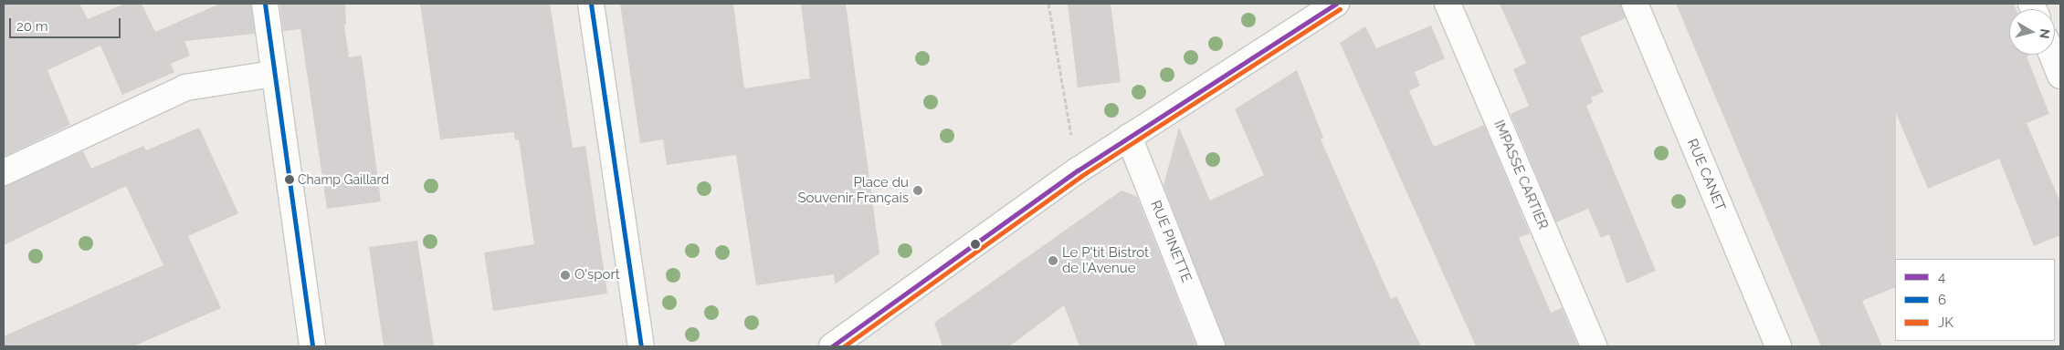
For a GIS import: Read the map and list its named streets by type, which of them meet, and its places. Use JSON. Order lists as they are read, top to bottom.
{
  "streets": {
    "street": ["IMPASSE CARTIER", "RUE CANET", "RUE PINETTE"]
  },
  "places": [
    "Champ Gaillard",
    "Place du Souvenir Français",
    "Le P'tit Bistrot de l'Avenue",
    "O'sport"
  ],
  "lines": ["transit line 4", "transit line 6", "transit line JK"],
  "legend": ["4", "6", "JK"],
  "scale_bar": "20 m",
  "north": "right"
}
